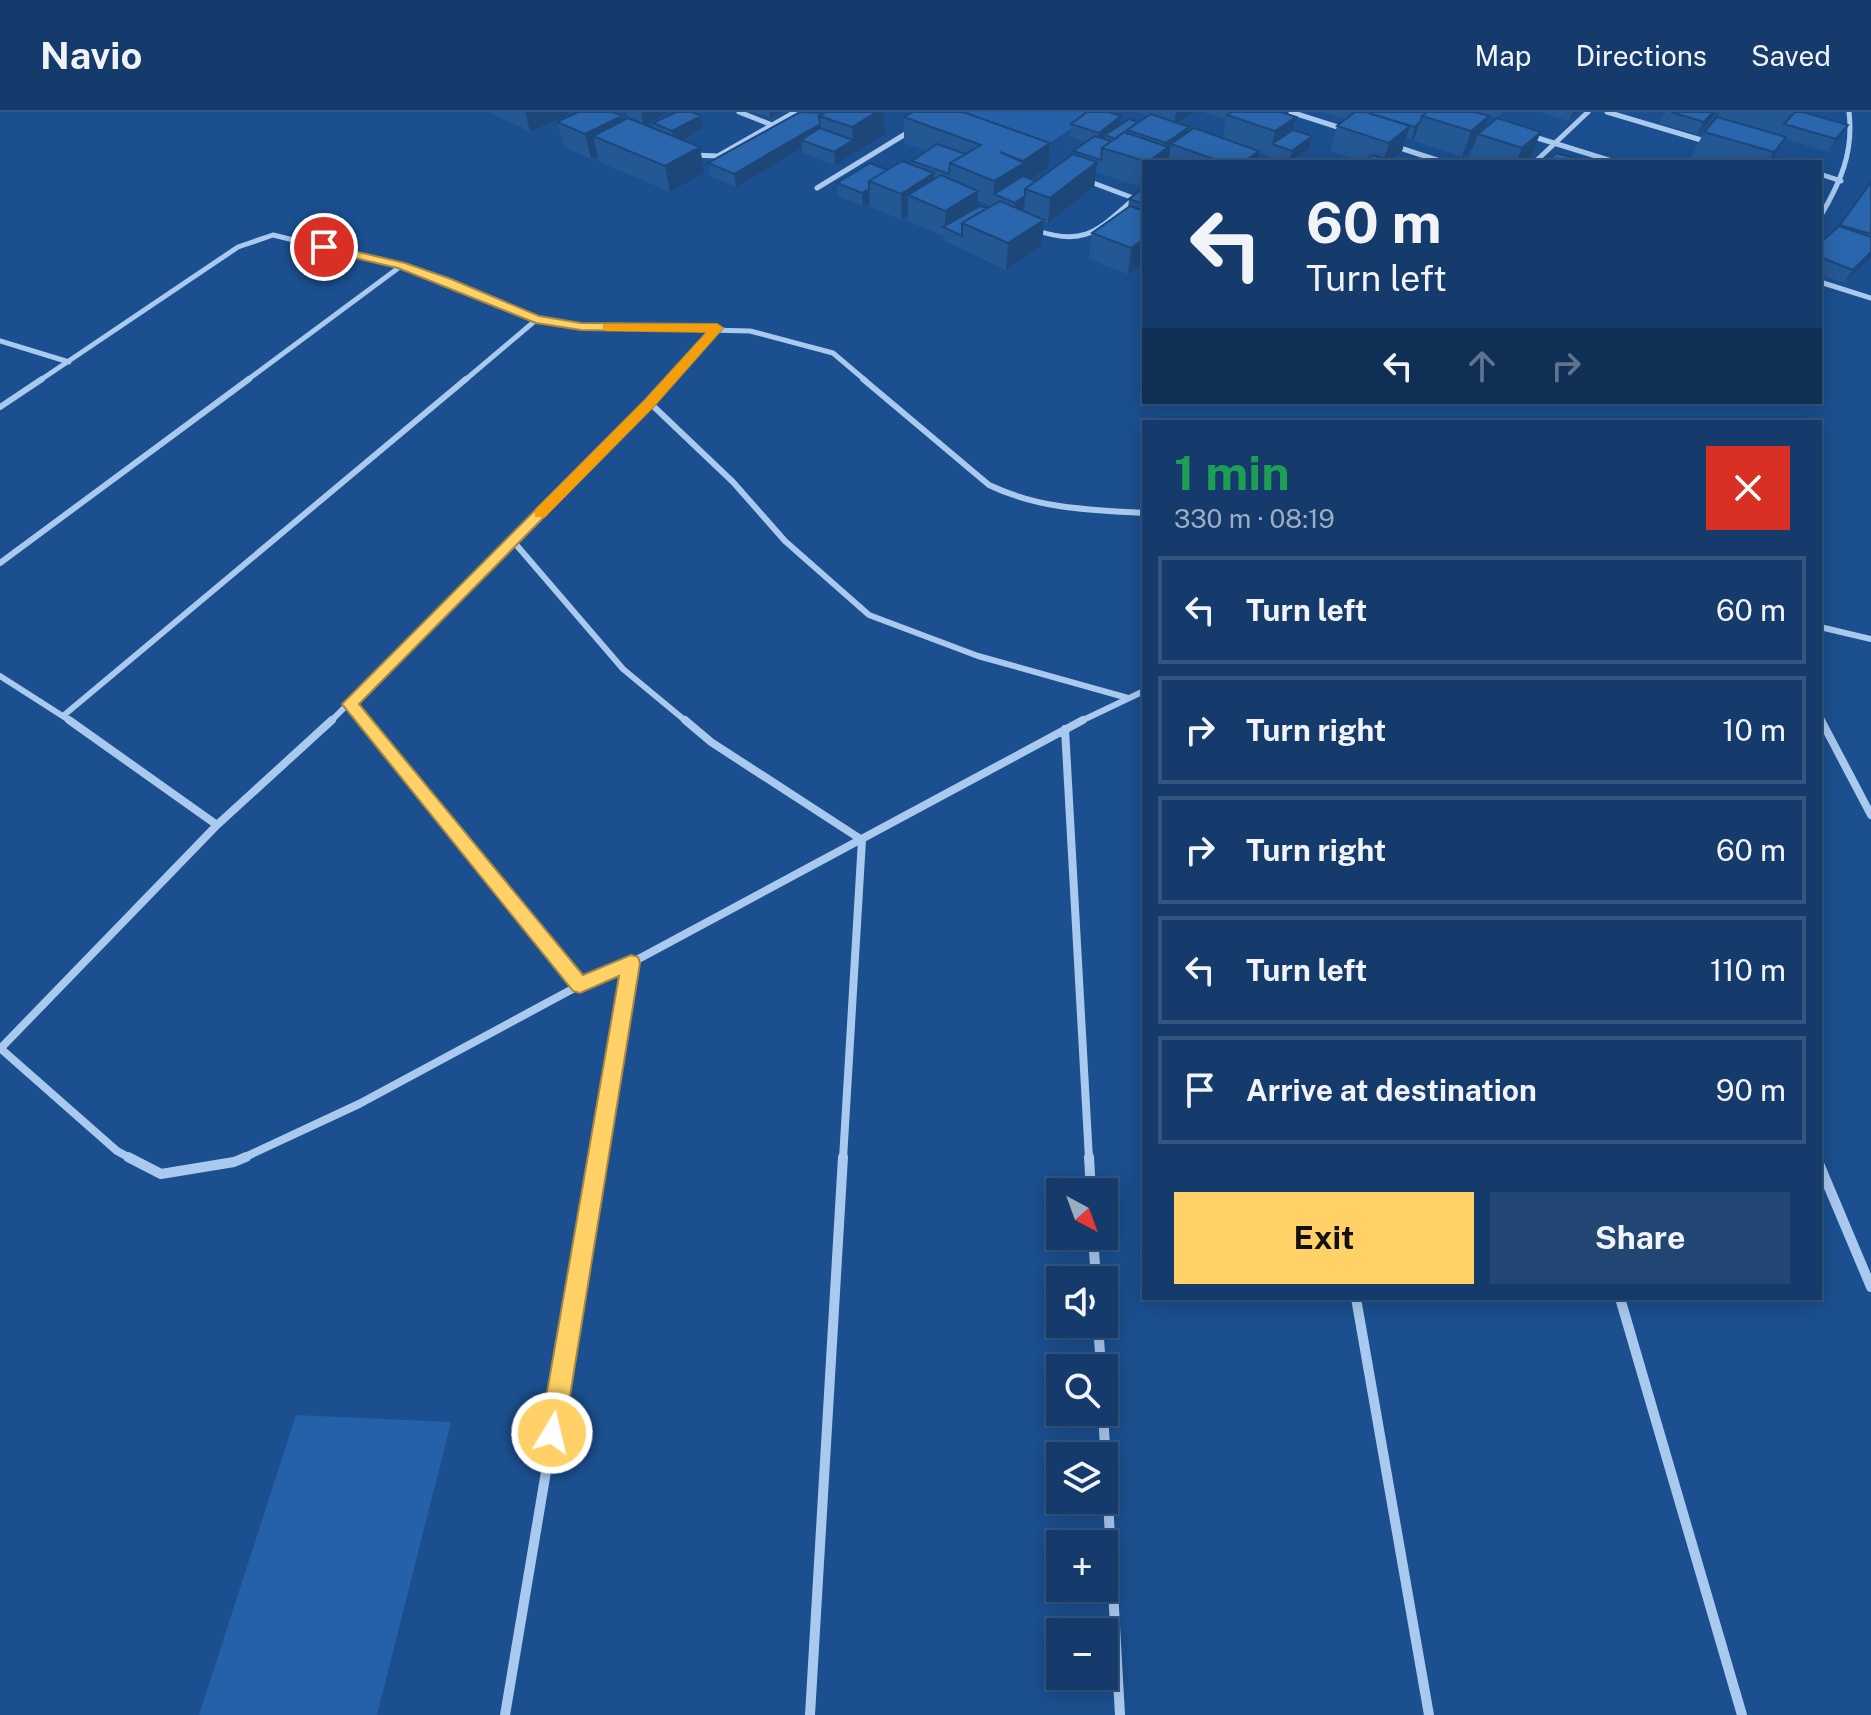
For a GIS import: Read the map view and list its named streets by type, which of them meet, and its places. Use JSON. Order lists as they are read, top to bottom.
{
  "north": "bottom right",
  "page": {
    "header": "Navio",
    "nav": ["Map", "Directions", "Saved"],
    "turn": ["60 m", "Turn left"],
    "heading": ["1 min", "330 m · 08:19"],
    "list": [
      {
        "name": "Turn left",
        "value": "60 m"
      },
      {
        "name": "Turn right",
        "value": "10 m"
      },
      {
        "name": "Turn right",
        "value": "60 m"
      },
      {
        "name": "Turn left",
        "value": "110 m"
      },
      {
        "name": "Arrive at destination",
        "value": "90 m"
      }
    ],
    "buttons": ["Exit", "Share"],
    "map_buttons": ["+", "−"]
  }
}
